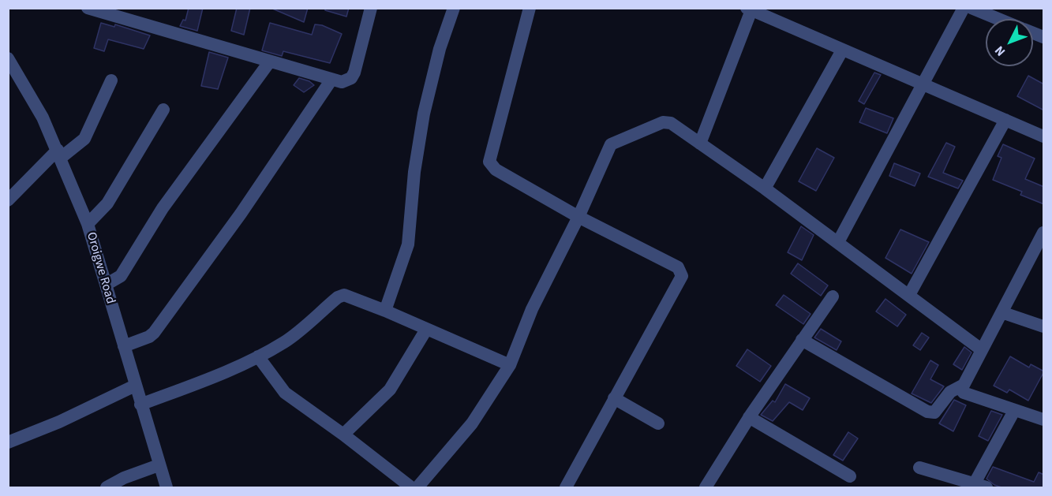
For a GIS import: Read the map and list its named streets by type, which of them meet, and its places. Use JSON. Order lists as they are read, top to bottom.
{
  "streets": {
    "street": ["Oroigwe Road"]
  },
  "north": "bottom left"
}
